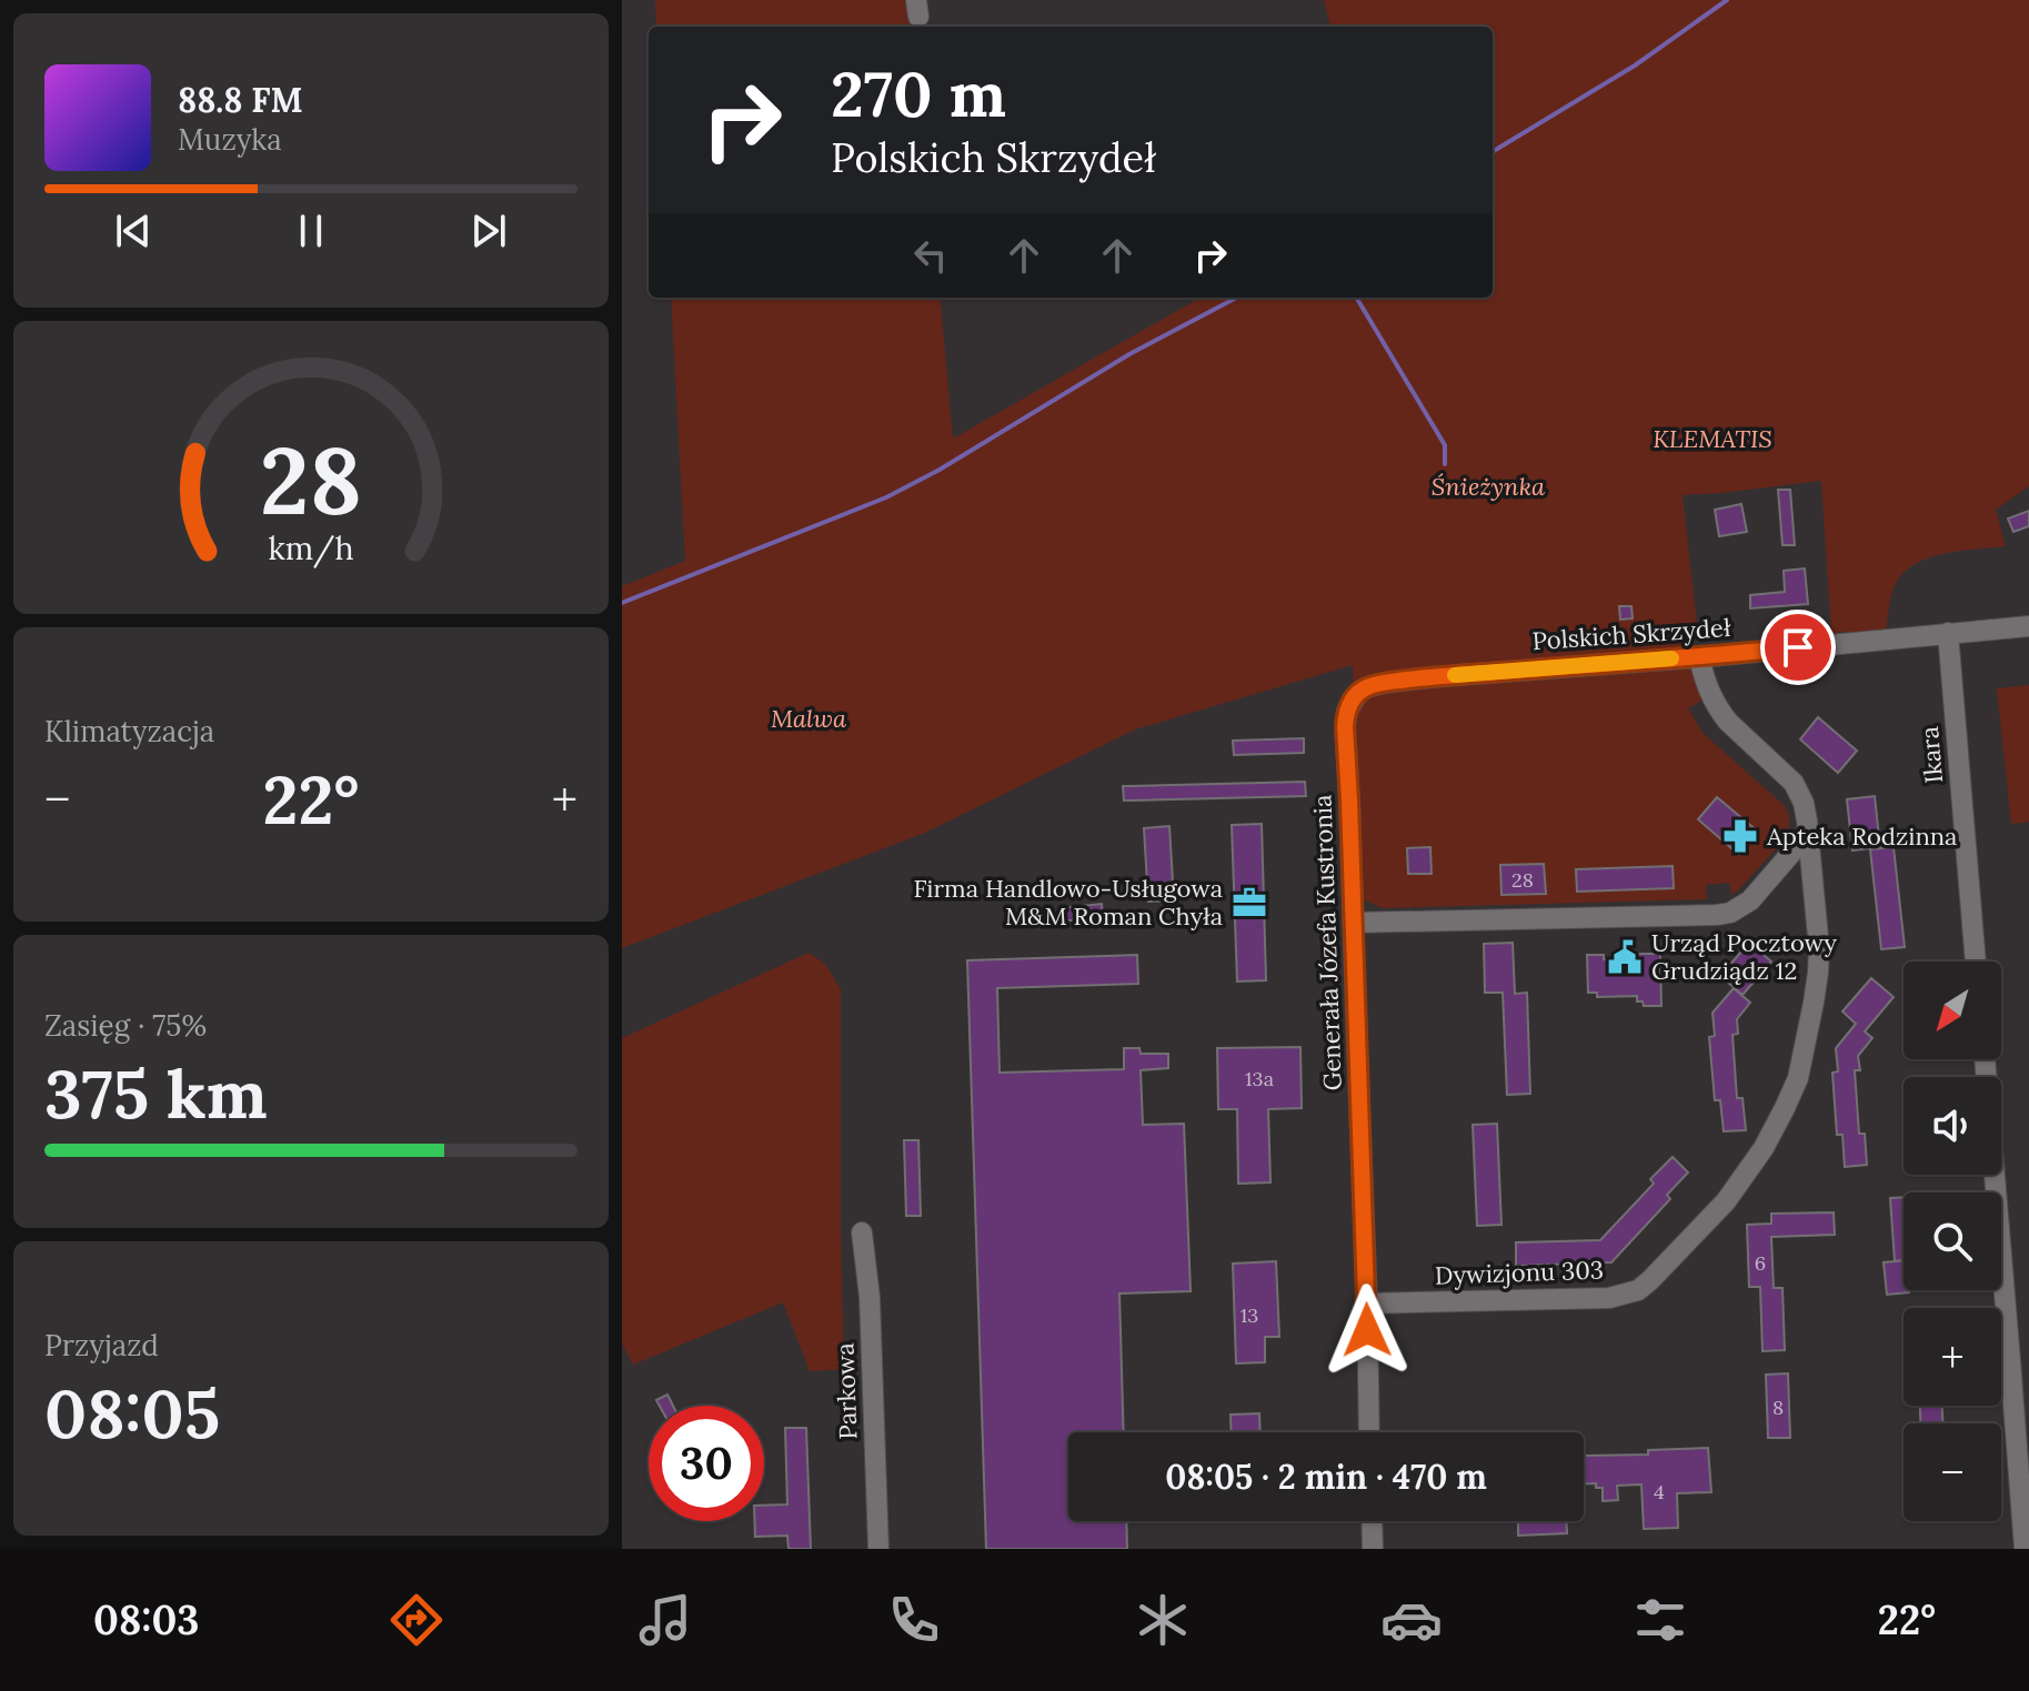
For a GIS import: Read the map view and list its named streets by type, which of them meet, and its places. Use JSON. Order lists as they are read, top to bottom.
{
  "streets": {
    "street": [
      "Polskich Skrzydeł",
      "Ikara",
      "Generała Józefa Kustronia",
      "Dywizjonu 303",
      "Parkowa"
    ]
  },
  "crossings": [
    ["Polskich Skrzydeł", "Ikara"],
    ["Polskich Skrzydeł", "Generała Józefa Kustronia"],
    ["Polskich Skrzydeł", "Dywizjonu 303"],
    ["Generała Józefa Kustronia", "Dywizjonu 303"]
  ],
  "parks": ["KLEMATIS", "Śnieżynka", "Malwa"],
  "places": {
    "pharmacy": ["Apteka Rodzinna"],
    "office": ["Firma Handlowo-Usługowa M&M Roman Chyła"],
    "public building": ["Urząd Pocztowy Grudziądz 12"]
  },
  "house_numbers": [
    "28",
    "13a",
    "6",
    "13",
    "8",
    "4"
  ],
  "north": "bottom left",
  "page": {
    "turn": ["270 m", "Polskich Skrzydeł"],
    "song": ["88.8 FM", "Muzyka"],
    "tile": [
      "Klimatyzacja",
      ["Zasięg · 75%", "375 km"],
      ["Przyjazd", "08:05"]
    ],
    "heat": ["−", "22°", "+"],
    "map_buttons": ["+", "−"],
    "limit": "30",
    "trip": "08:05 · 2 min · 470 m",
    "tabs": ["08:03", "22°"],
    "gauge": ["28", "km/h"]
  }
}
